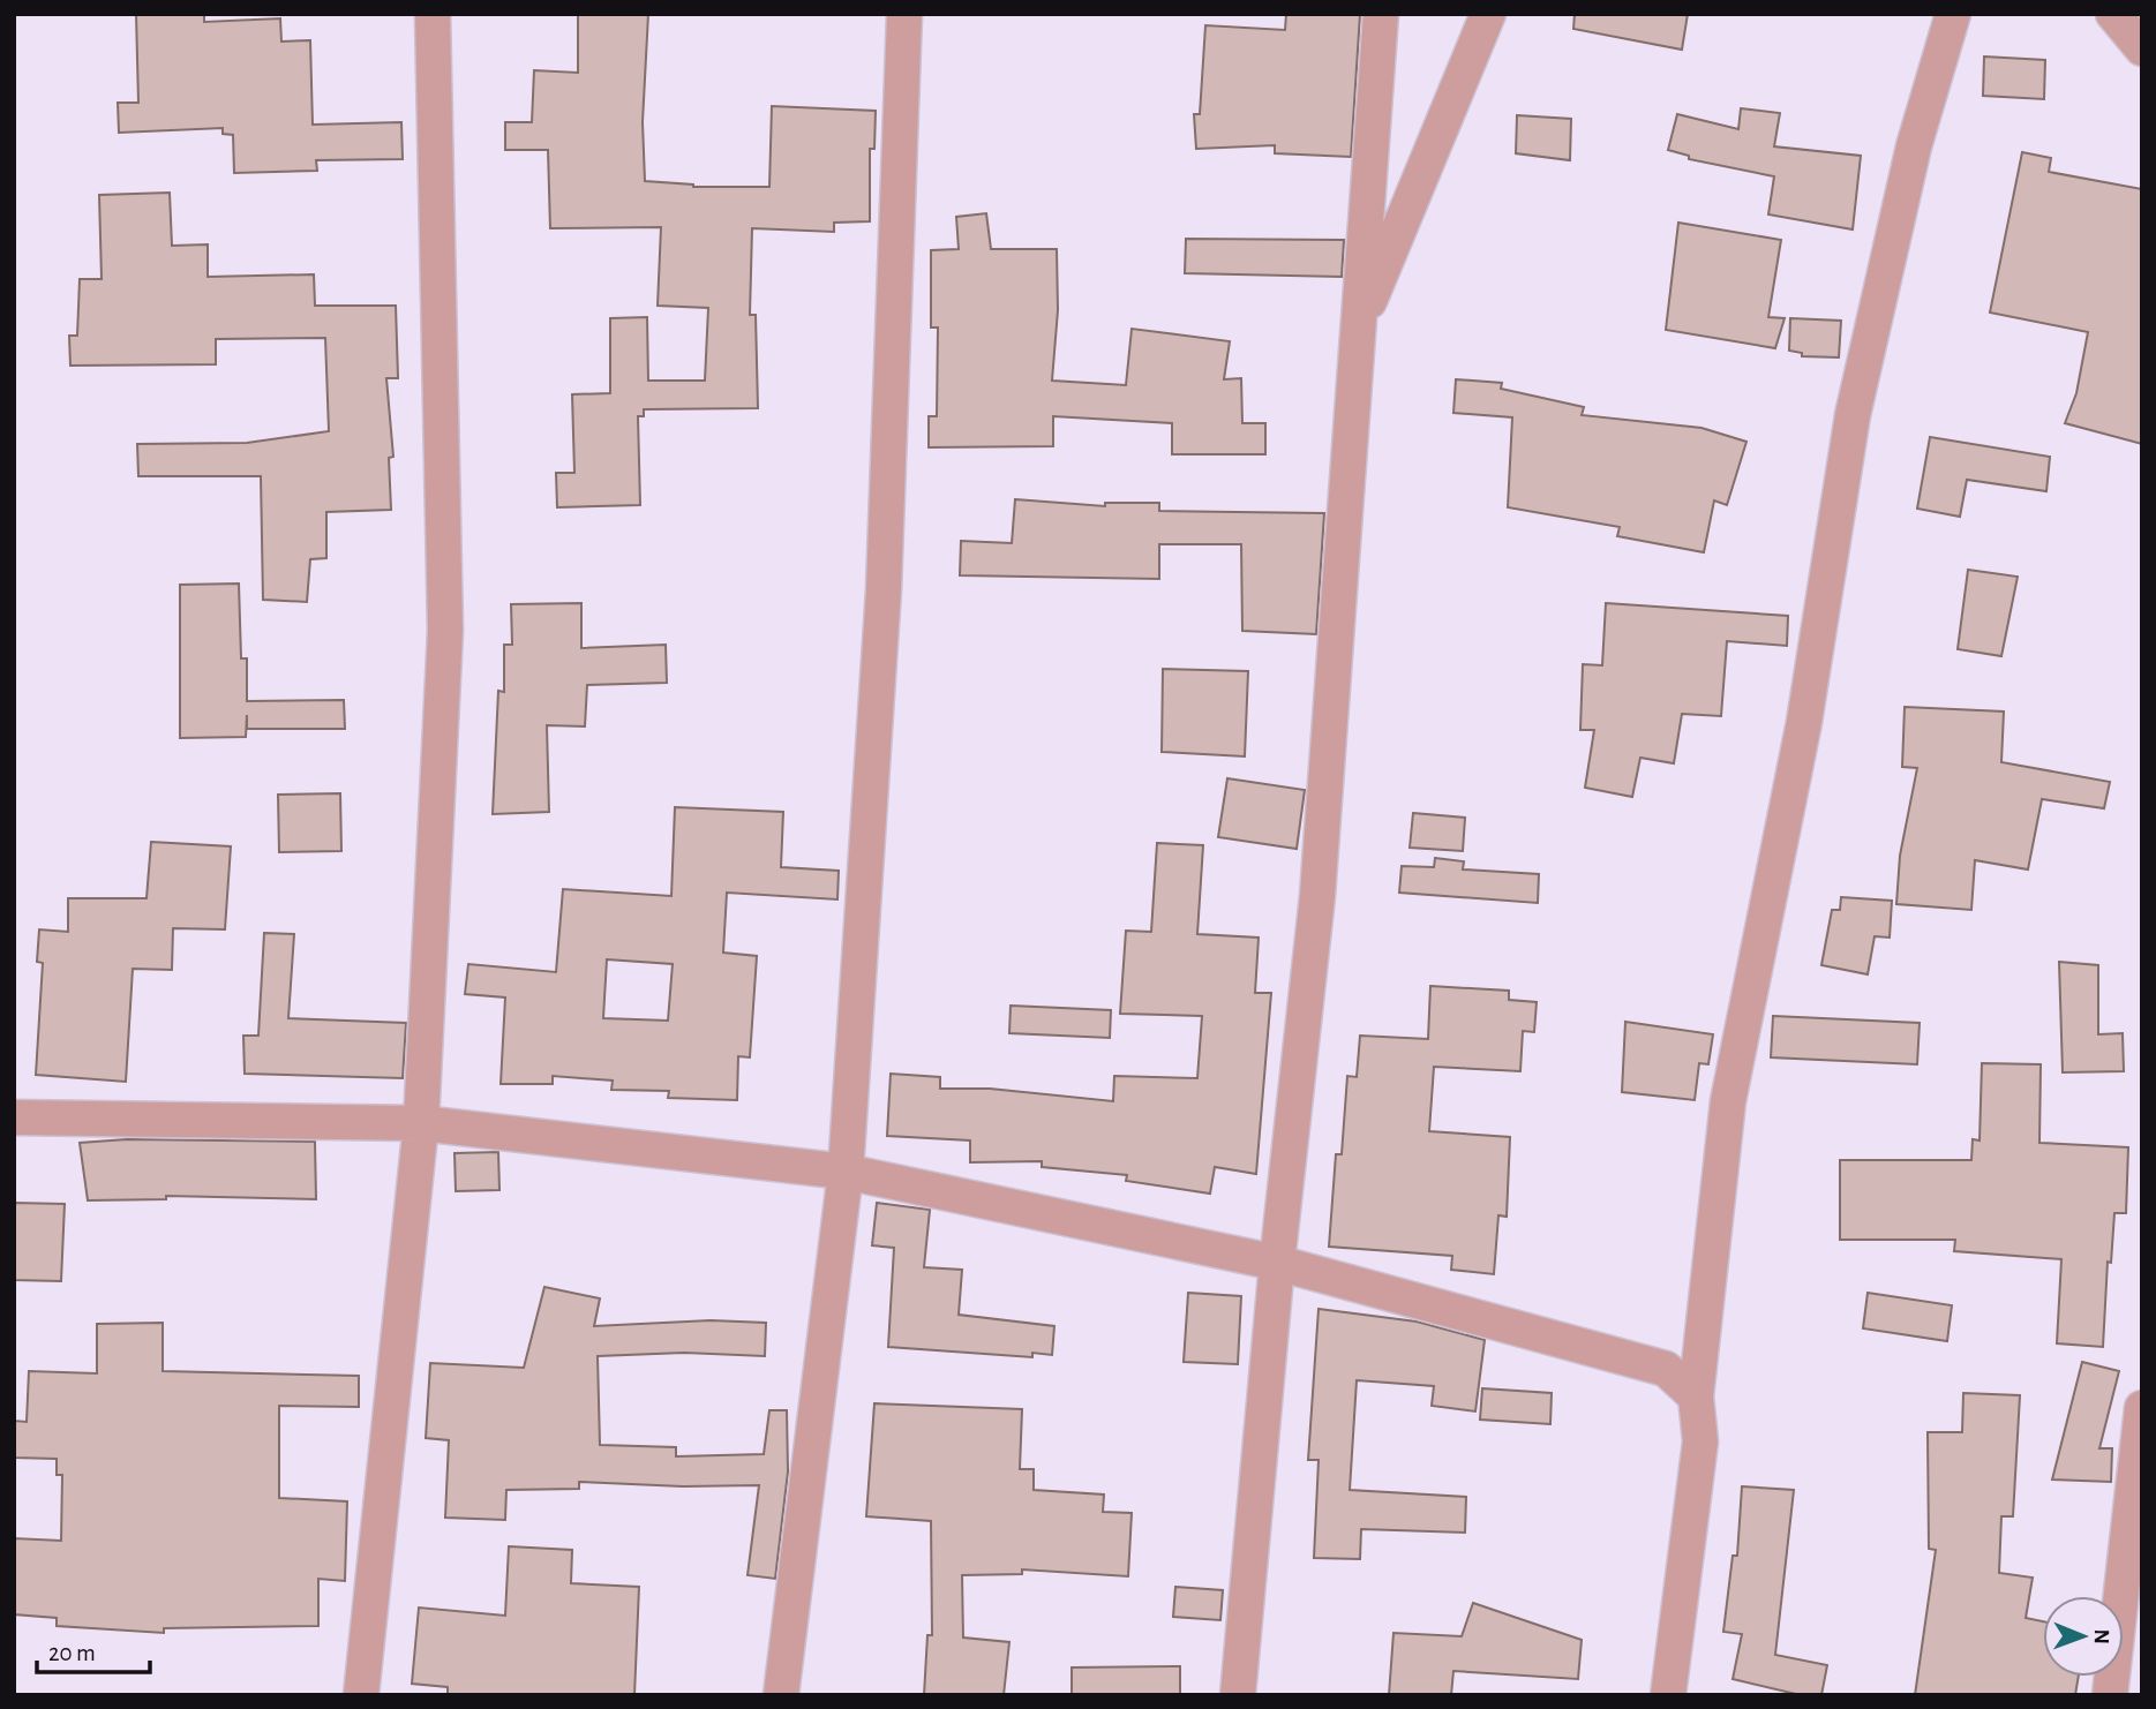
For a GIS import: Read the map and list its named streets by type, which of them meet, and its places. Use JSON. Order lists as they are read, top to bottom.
{
  "scale_bar": "20 m",
  "north": "right"
}
